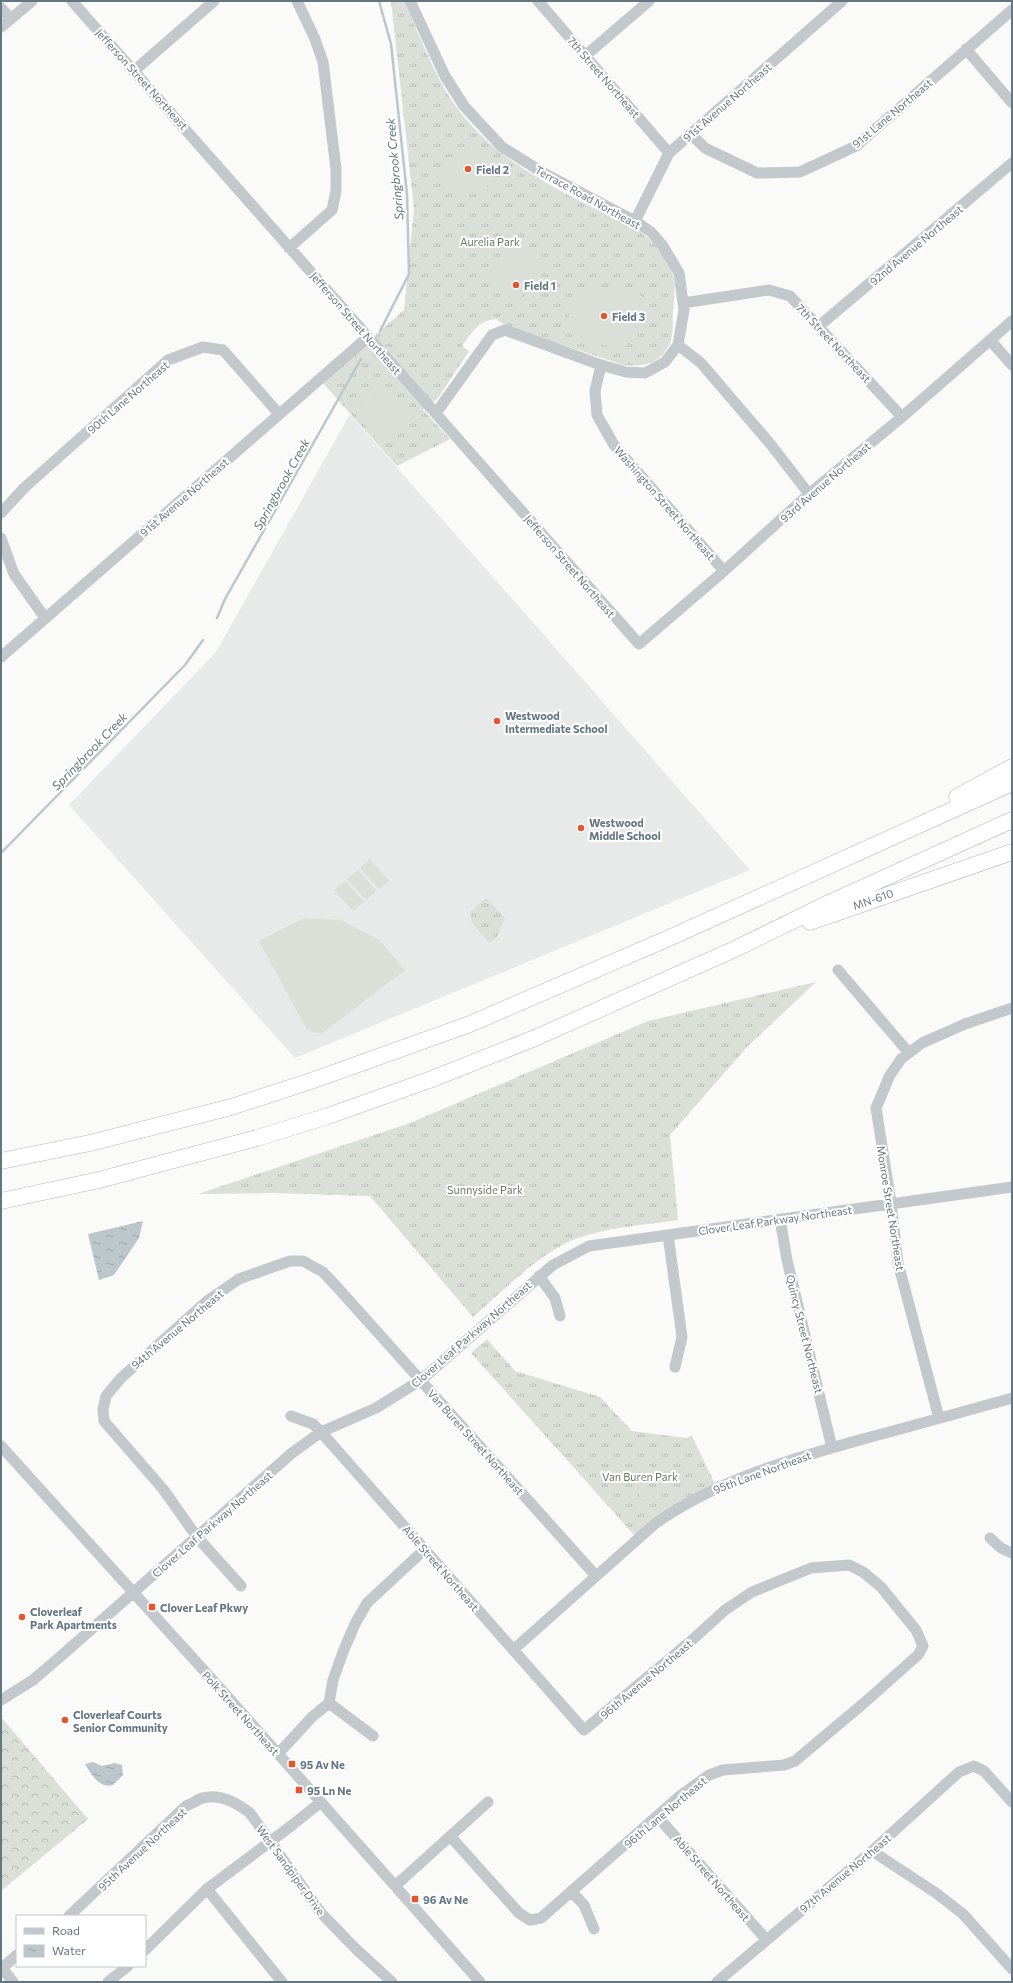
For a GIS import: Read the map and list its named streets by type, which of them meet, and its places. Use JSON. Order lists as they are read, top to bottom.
{
  "streets": {
    "highway": ["MN-610"],
    "street": [
      "7th Street Northeast",
      "Jefferson Street Northeast",
      "91st Avenue Northeast",
      "91st Lane Northeast",
      "Terrace Road Northeast",
      "92nd Avenue Northeast",
      "90th Lane Northeast",
      "93rd Avenue Northeast",
      "Washington Street Northeast",
      "Monroe Street Northeast",
      "Clover Leaf Parkway Northeast",
      "94th Avenue Northeast",
      "Quincy Street Northeast",
      "Van Buren Street Northeast",
      "95th Lane Northeast",
      "Able Street Northeast",
      "96th Avenue Northeast",
      "Polk Street Northeast",
      "96th Lane Northeast",
      "95th Avenue Northeast",
      "West Sandpiper Drive",
      "97th Avenue Northeast"
    ]
  },
  "crossings": [
    ["7th Street Northeast", "91st Avenue Northeast"],
    ["7th Street Northeast", "Terrace Road Northeast"],
    ["7th Street Northeast", "92nd Avenue Northeast"],
    ["7th Street Northeast", "93rd Avenue Northeast"],
    ["Jefferson Street Northeast", "91st Avenue Northeast"],
    ["Jefferson Street Northeast", "93rd Avenue Northeast"],
    ["91st Avenue Northeast", "91st Lane Northeast"],
    ["91st Avenue Northeast", "Terrace Road Northeast"],
    ["91st Avenue Northeast", "90th Lane Northeast"],
    ["93rd Avenue Northeast", "Washington Street Northeast"],
    ["Monroe Street Northeast", "Clover Leaf Parkway Northeast"],
    ["Monroe Street Northeast", "95th Lane Northeast"],
    ["Clover Leaf Parkway Northeast", "94th Avenue Northeast"],
    ["Clover Leaf Parkway Northeast", "Quincy Street Northeast"],
    ["Clover Leaf Parkway Northeast", "Van Buren Street Northeast"],
    ["Clover Leaf Parkway Northeast", "Able Street Northeast"],
    ["Clover Leaf Parkway Northeast", "Polk Street Northeast"],
    ["94th Avenue Northeast", "Van Buren Street Northeast"],
    ["Quincy Street Northeast", "95th Lane Northeast"],
    ["Van Buren Street Northeast", "95th Lane Northeast"],
    ["95th Lane Northeast", "Able Street Northeast"],
    ["Able Street Northeast", "96th Avenue Northeast"],
    ["Able Street Northeast", "96th Lane Northeast"],
    ["Able Street Northeast", "97th Avenue Northeast"],
    ["96th Avenue Northeast", "96th Lane Northeast"],
    ["95th Avenue Northeast", "West Sandpiper Drive"]
  ],
  "water": ["Springbrook Creek"],
  "parks": ["Aurelia Park", "Sunnyside Park", "Van Buren Park"],
  "places": {
    "other": [
      "Field 2",
      "Field 1",
      "Field 3",
      "Westwood Intermediate School",
      "Westwood Middle School",
      "Cloverleaf Park Apartments",
      "Cloverleaf Courts Senior Community"
    ],
    "transit": [
      "Clover Leaf Pkwy",
      "95 Av Ne",
      "95 Ln Ne",
      "96 Av Ne"
    ]
  },
  "legend": ["Road", "Water"]
}
